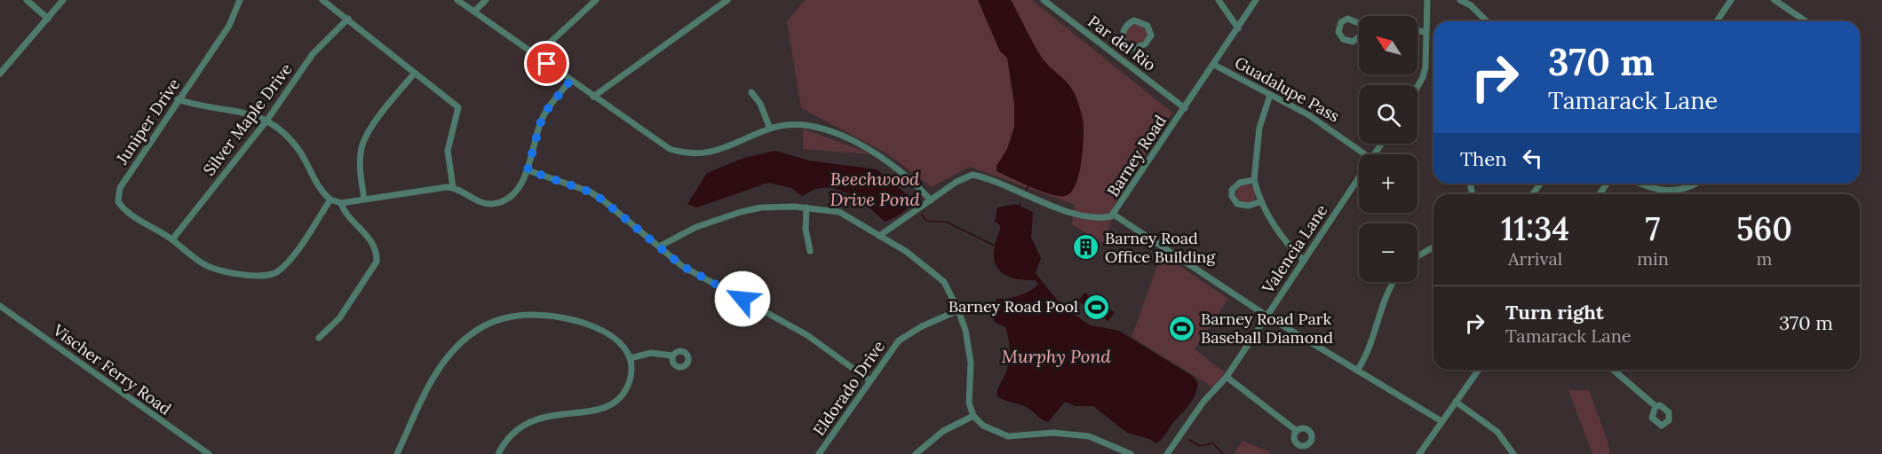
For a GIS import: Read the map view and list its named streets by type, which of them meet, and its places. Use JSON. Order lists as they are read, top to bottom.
{
  "streets": {
    "street": [
      "Par del Rio",
      "Guadalupe Pass",
      "Silver Maple Drive",
      "Juniper Drive",
      "Barney Road",
      "Valencia Lane",
      "Vischer Ferry Road",
      "Eldorado Drive"
    ]
  },
  "crossings": [
    ["Par del Rio", "Barney Road"],
    ["Guadalupe Pass", "Barney Road"],
    ["Silver Maple Drive", "Juniper Drive"]
  ],
  "water": ["Beechwood Drive Pond", "Murphy Pond"],
  "places": {
    "building": ["Barney Road Office Building"],
    "sports": ["Barney Road Pool", "Barney Road Park Baseball Diamond"]
  },
  "north": "top left",
  "page": {
    "map_buttons": ["+", "−"],
    "turn": ["370 m", "Tamarack Lane"],
    "then": "Then",
    "eta": [
      "11:34",
      "Arrival",
      "7",
      "min",
      "560",
      "m"
    ],
    "list": [
      {
        "name": "Turn right",
        "note": "Tamarack Lane",
        "value": "370 m"
      }
    ]
  }
}
